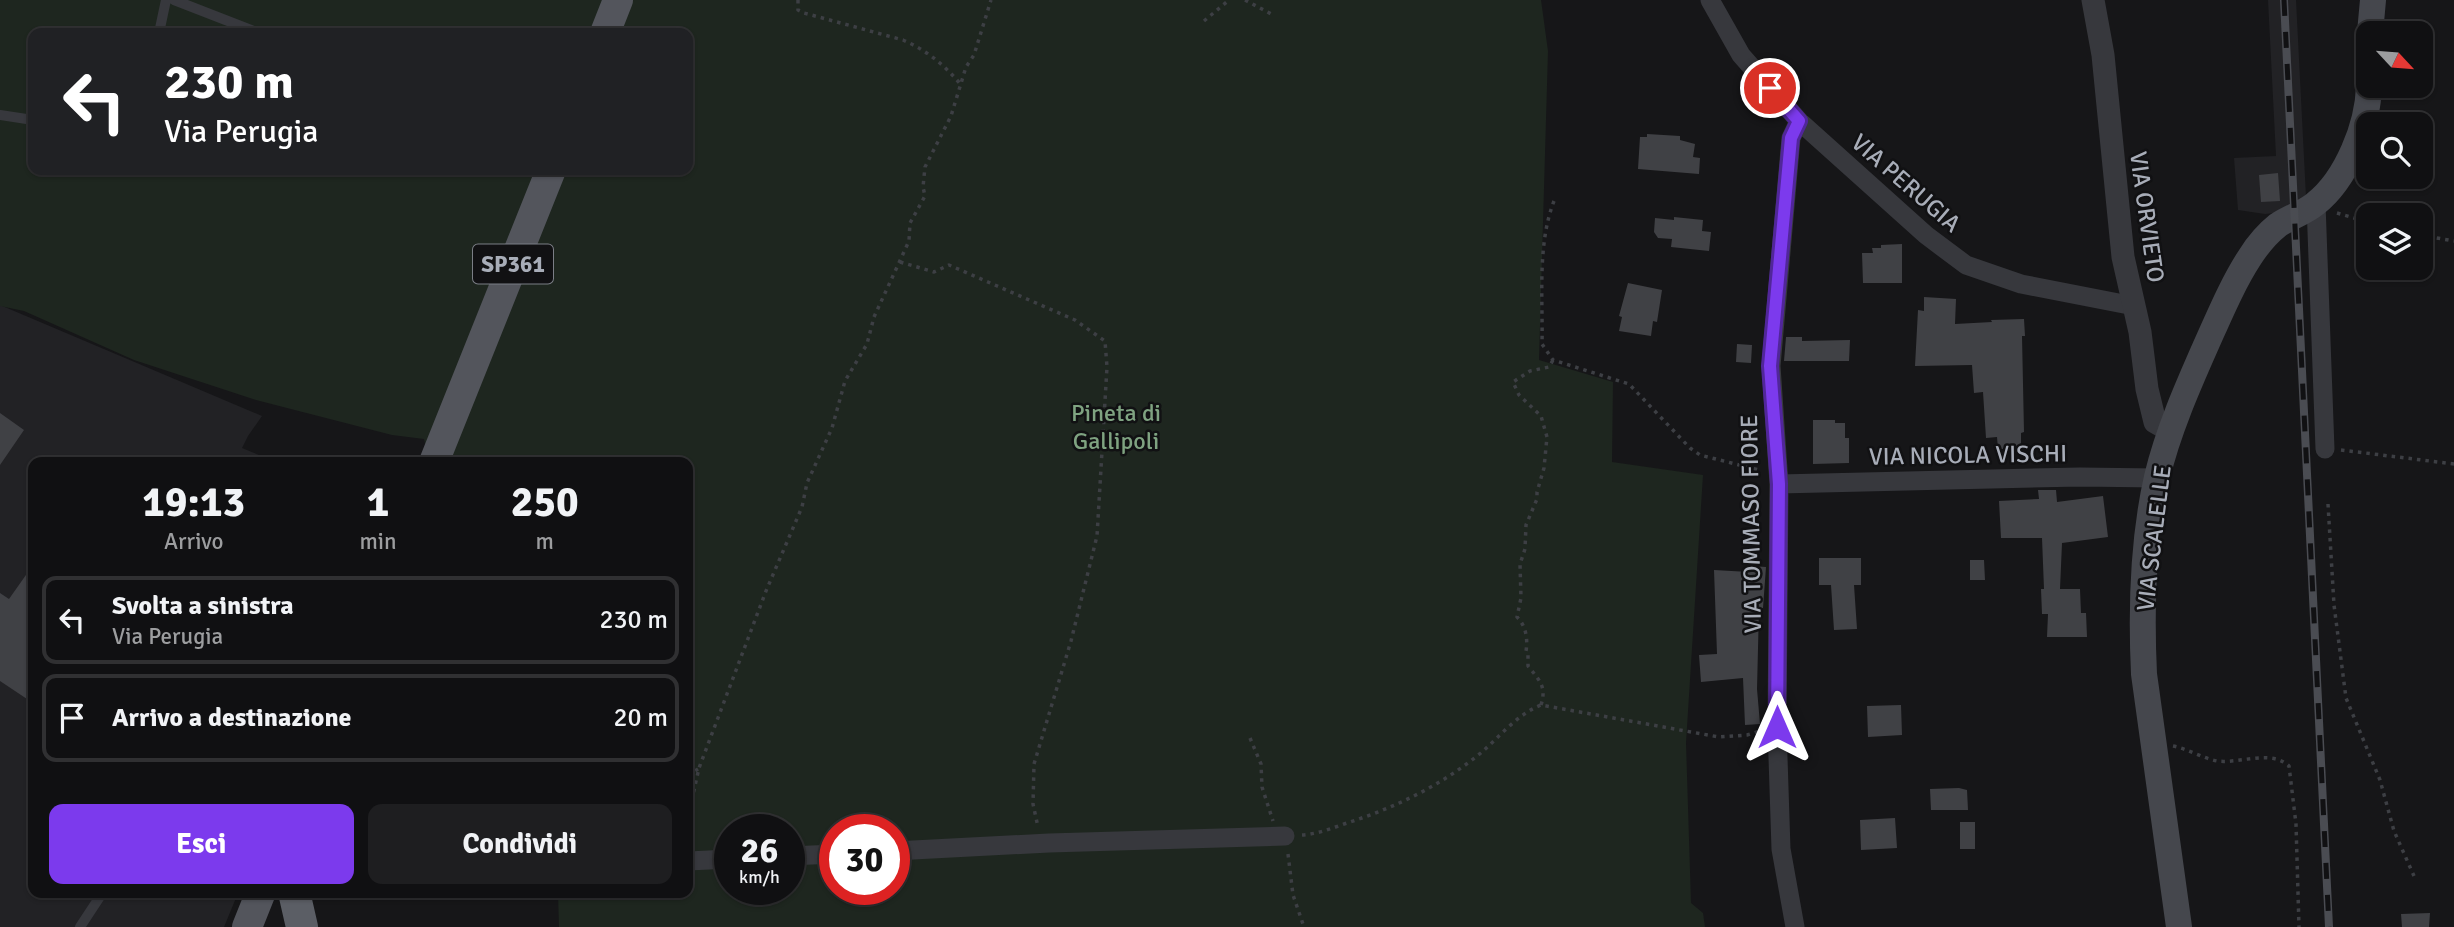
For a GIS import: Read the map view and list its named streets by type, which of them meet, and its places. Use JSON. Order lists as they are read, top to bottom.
{
  "streets": {
    "main road": ["SP361", "VIA SCALELLE"],
    "street": [
      "VIA PERUGIA",
      "VIA ORVIETO",
      "VIA NICOLA VISCHI",
      "VIA TOMMASO FIORE"
    ]
  },
  "crossings": [
    ["VIA PERUGIA", "VIA ORVIETO"],
    ["VIA PERUGIA", "VIA TOMMASO FIORE"],
    ["VIA ORVIETO", "VIA SCALELLE"],
    ["VIA NICOLA VISCHI", "VIA TOMMASO FIORE"],
    ["VIA NICOLA VISCHI", "VIA SCALELLE"]
  ],
  "parks": ["Pineta di Gallipoli"],
  "north": "bottom right",
  "page": {
    "turn": ["230 m", "Via Perugia"],
    "eta": [
      "19:13",
      "Arrivo",
      "1",
      "min",
      "250",
      "m"
    ],
    "list": [
      {
        "name": "Svolta a sinistra",
        "note": "Via Perugia",
        "value": "230 m"
      },
      {
        "name": "Arrivo a destinazione",
        "value": "20 m"
      }
    ],
    "buttons": ["Esci", "Condividi"],
    "speed": "26 km/h",
    "limit": "30"
  }
}
